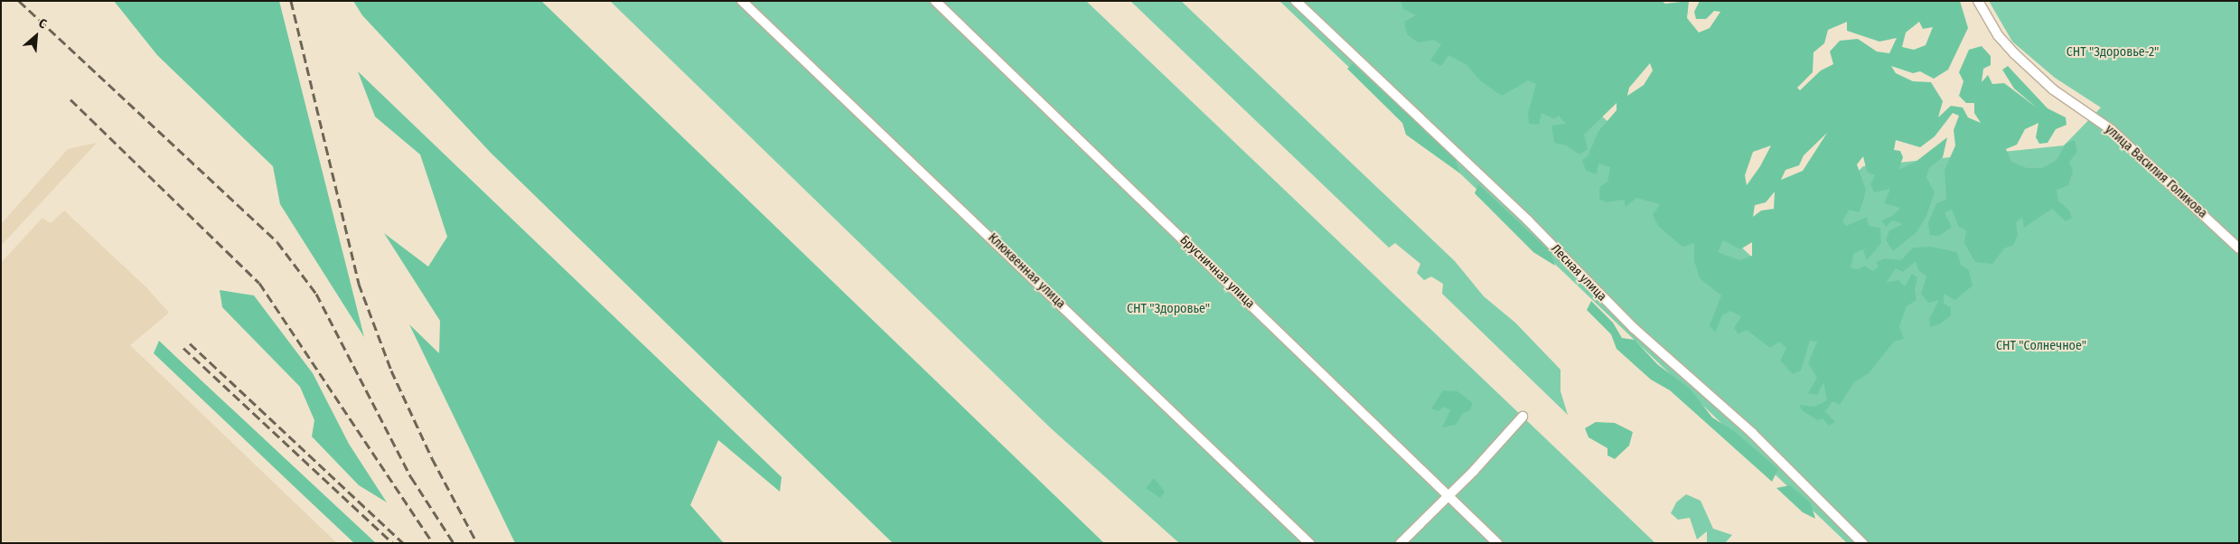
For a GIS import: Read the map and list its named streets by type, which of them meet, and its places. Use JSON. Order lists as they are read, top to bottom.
{
  "streets": {
    "street": [
      "улица Василия Голикова",
      "Клюквенная улица",
      "Брусничная улица",
      "Лесная улица"
    ]
  },
  "parks": ["СНТ \"Здоровье-2\"", "СНТ \"Здоровье\"", "СНТ \"Солнечное\""],
  "north": "top right"
}
